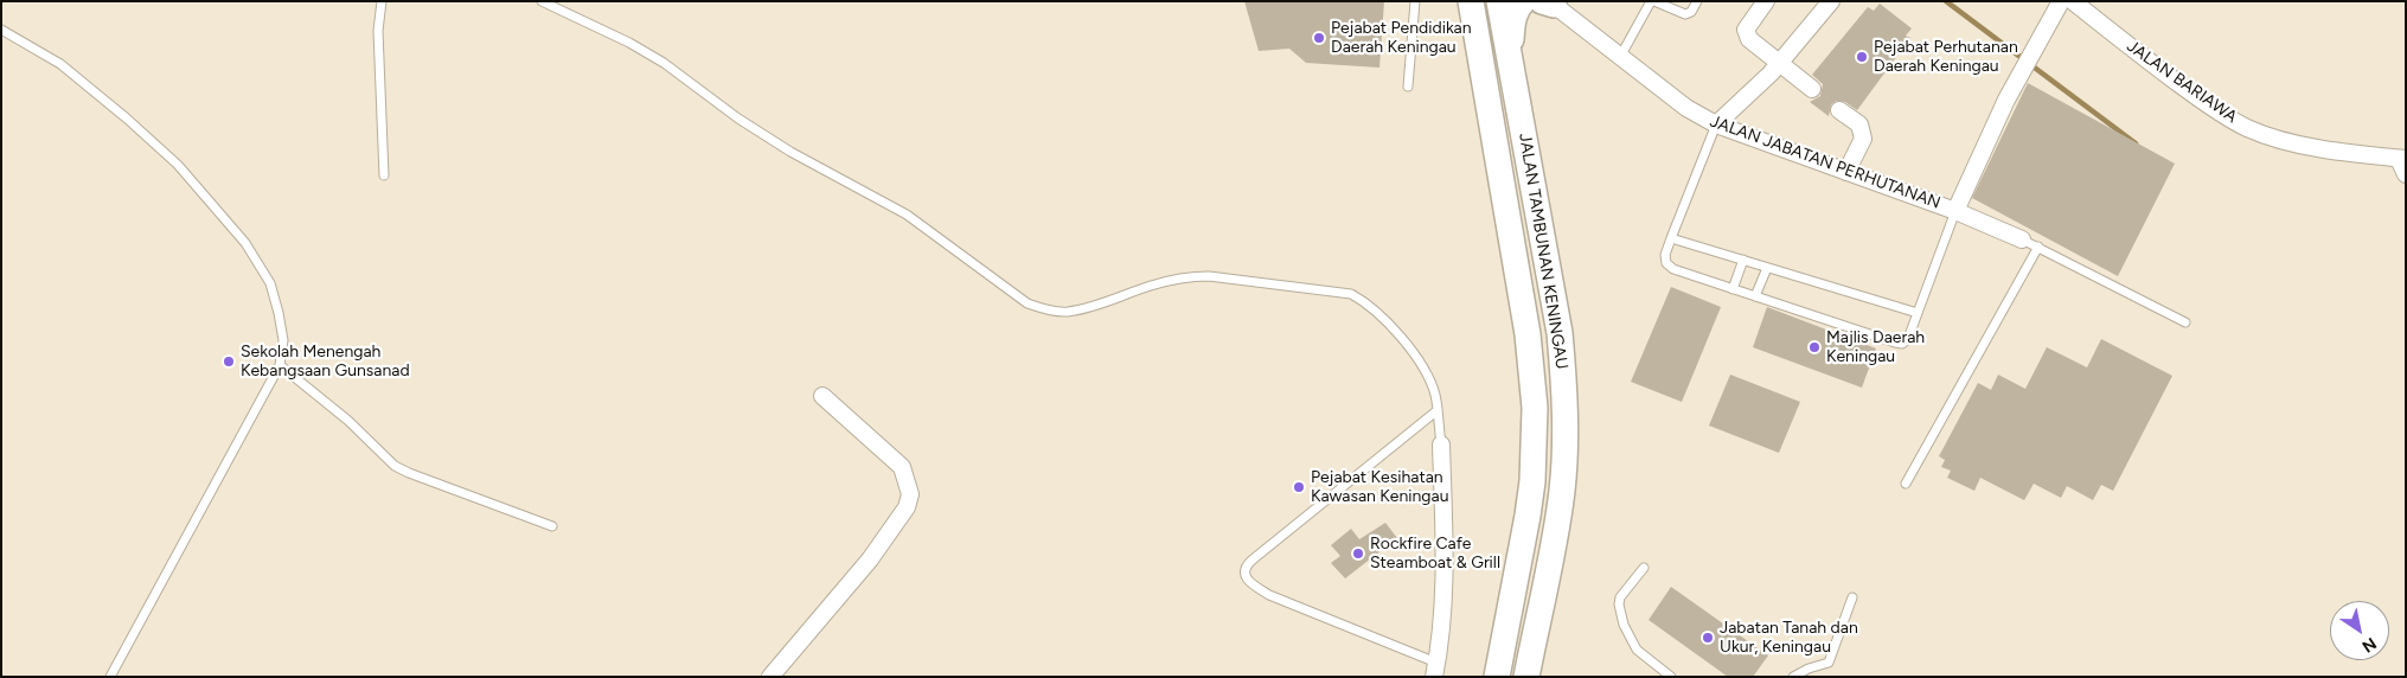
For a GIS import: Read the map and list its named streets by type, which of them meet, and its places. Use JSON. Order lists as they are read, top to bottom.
{
  "streets": {
    "main road": ["JALAN TAMBUNAN KENINGAU"],
    "street": ["JALAN BARIAWA", "JALAN JABATAN PERHUTANAN"]
  },
  "places": [
    "Pejabat Pendidikan Daerah Keningau",
    "Pejabat Perhutanan Daerah Keningau",
    "Majlis Daerah Keningau",
    "Sekolah Menengah Kebangsaan Gunsanad",
    "Pejabat Kesihatan Kawasan Keningau",
    "Rockfire Cafe Steamboat & Grill",
    "Jabatan Tanah dan Ukur, Keningau"
  ],
  "north": "bottom right"
}
